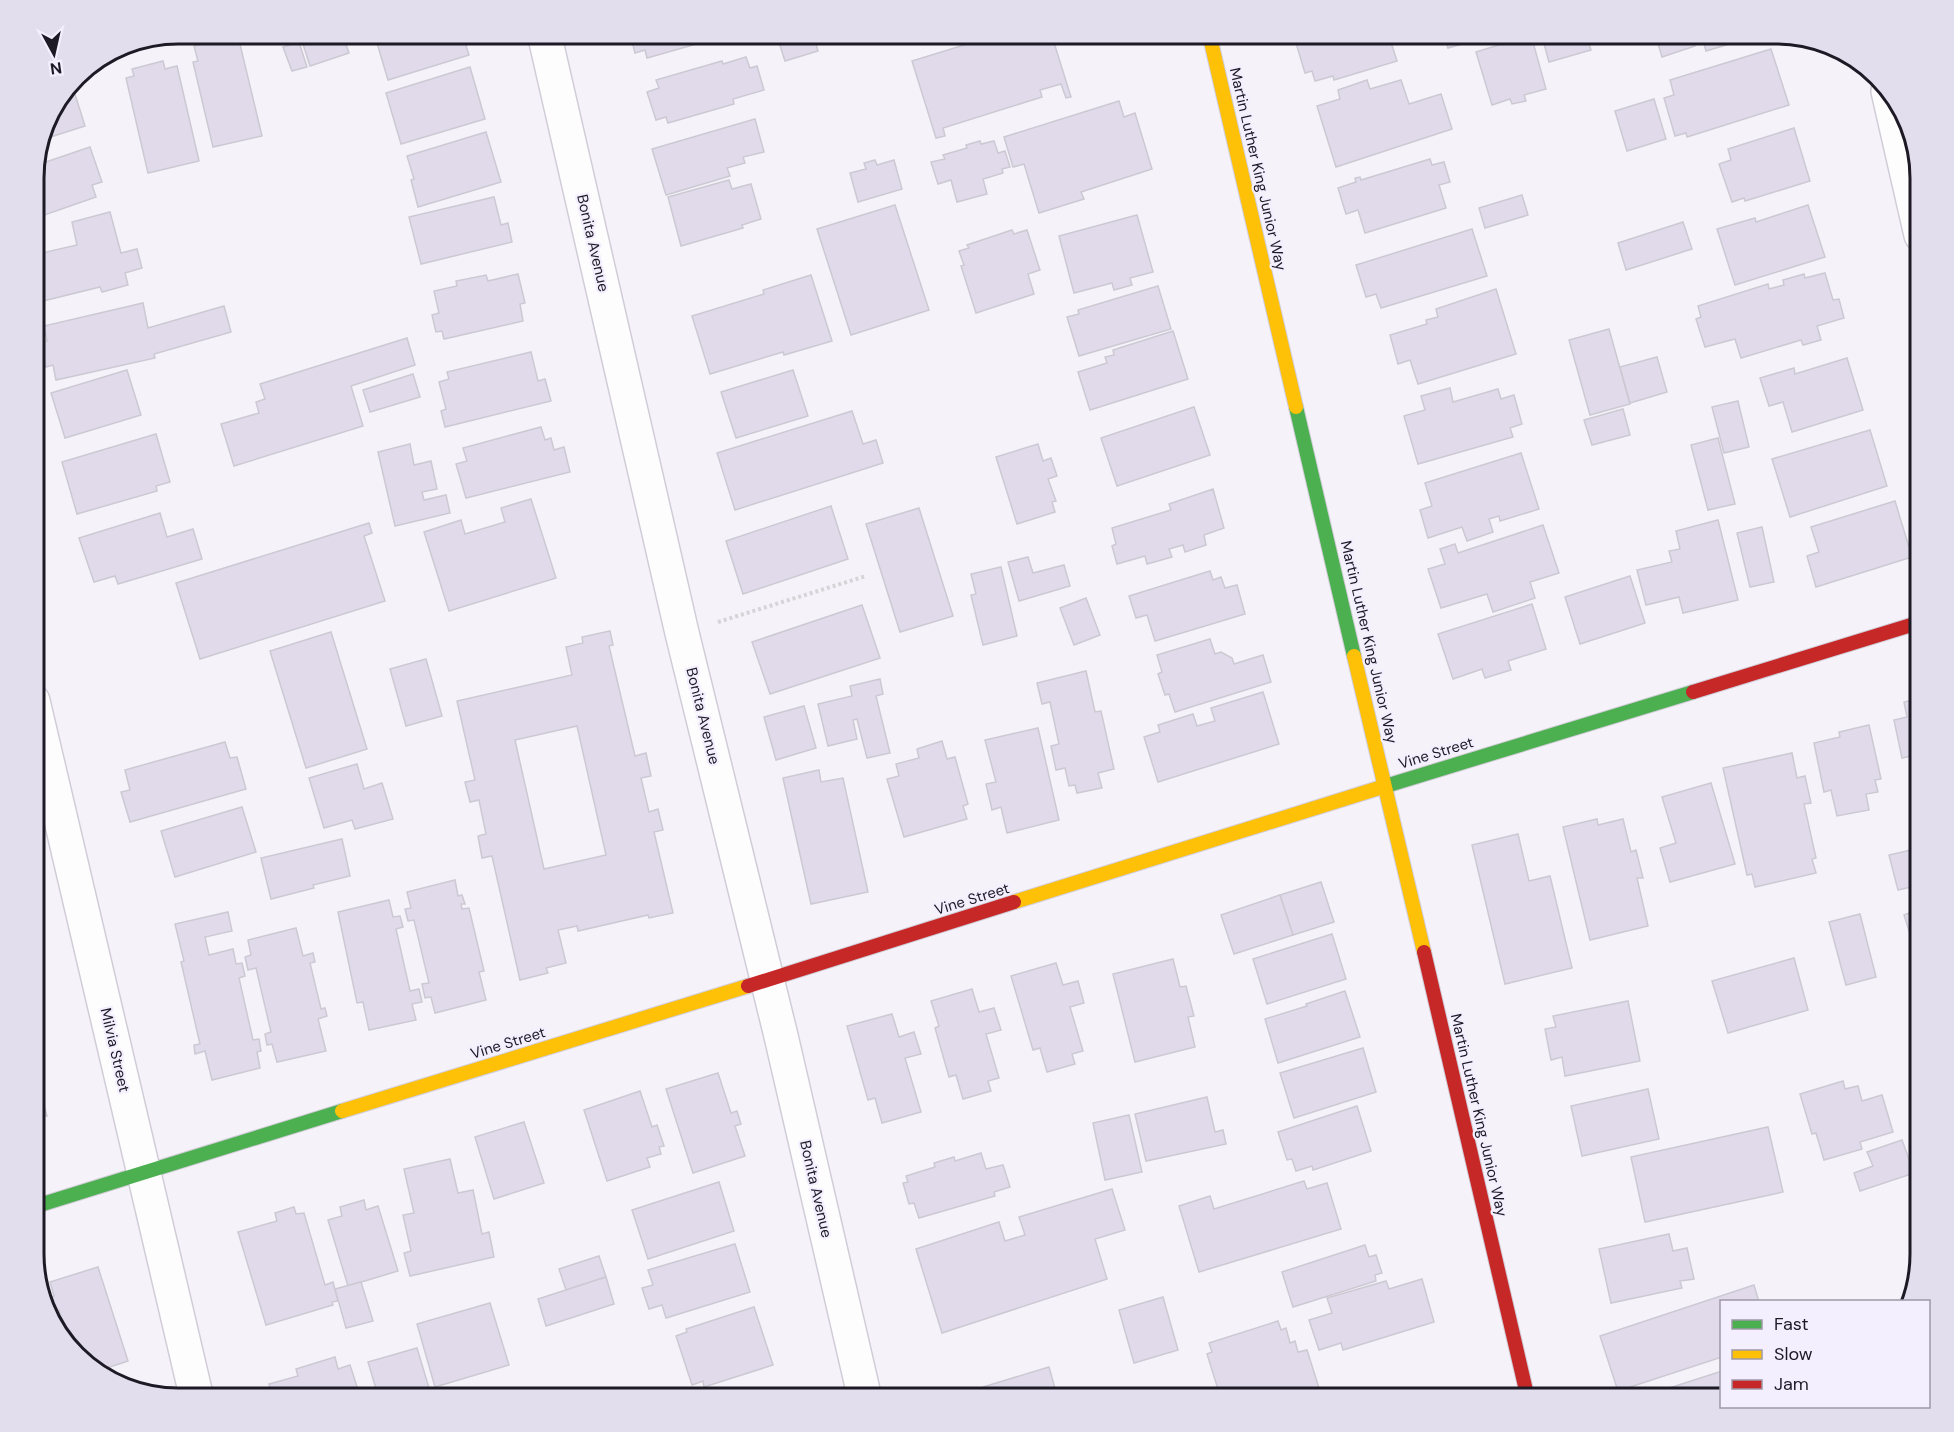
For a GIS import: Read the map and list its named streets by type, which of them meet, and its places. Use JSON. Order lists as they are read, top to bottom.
{
  "streets": {
    "street": [
      "Martin Luther King Junior Way",
      "Bonita Avenue",
      "Vine Street",
      "Milvia Street"
    ]
  },
  "crossings": [
    ["Martin Luther King Junior Way", "Vine Street"],
    ["Bonita Avenue", "Vine Street"],
    ["Vine Street", "Milvia Street"]
  ],
  "legend": ["Fast", "Slow", "Jam"],
  "north": "bottom"
}
